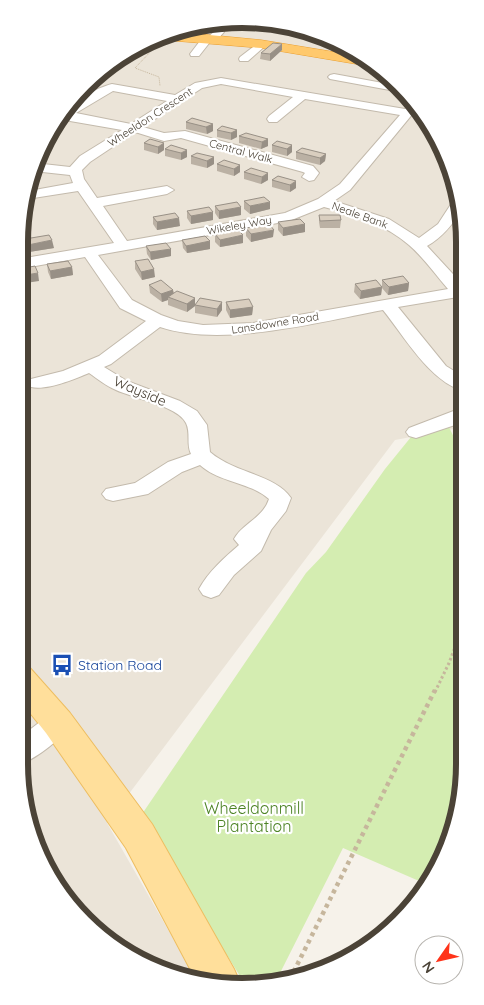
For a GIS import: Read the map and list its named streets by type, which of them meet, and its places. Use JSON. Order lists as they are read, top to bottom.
{
  "streets": {
    "street": [
      "Wheeldon Crescent",
      "Central Walk",
      "Neale Bank",
      "Wikeley Way",
      "Lansdowne Road",
      "Wayside"
    ]
  },
  "crossings": [
    ["Wheeldon Crescent", "Central Walk"],
    ["Central Walk", "Wikeley Way"],
    ["Neale Bank", "Wikeley Way"],
    ["Wikeley Way", "Lansdowne Road"],
    ["Lansdowne Road", "Wayside"]
  ],
  "parks": ["Wheeldonmill Plantation"],
  "places": {
    "bus stop": ["Station Road"]
  },
  "north": "bottom left"
}
